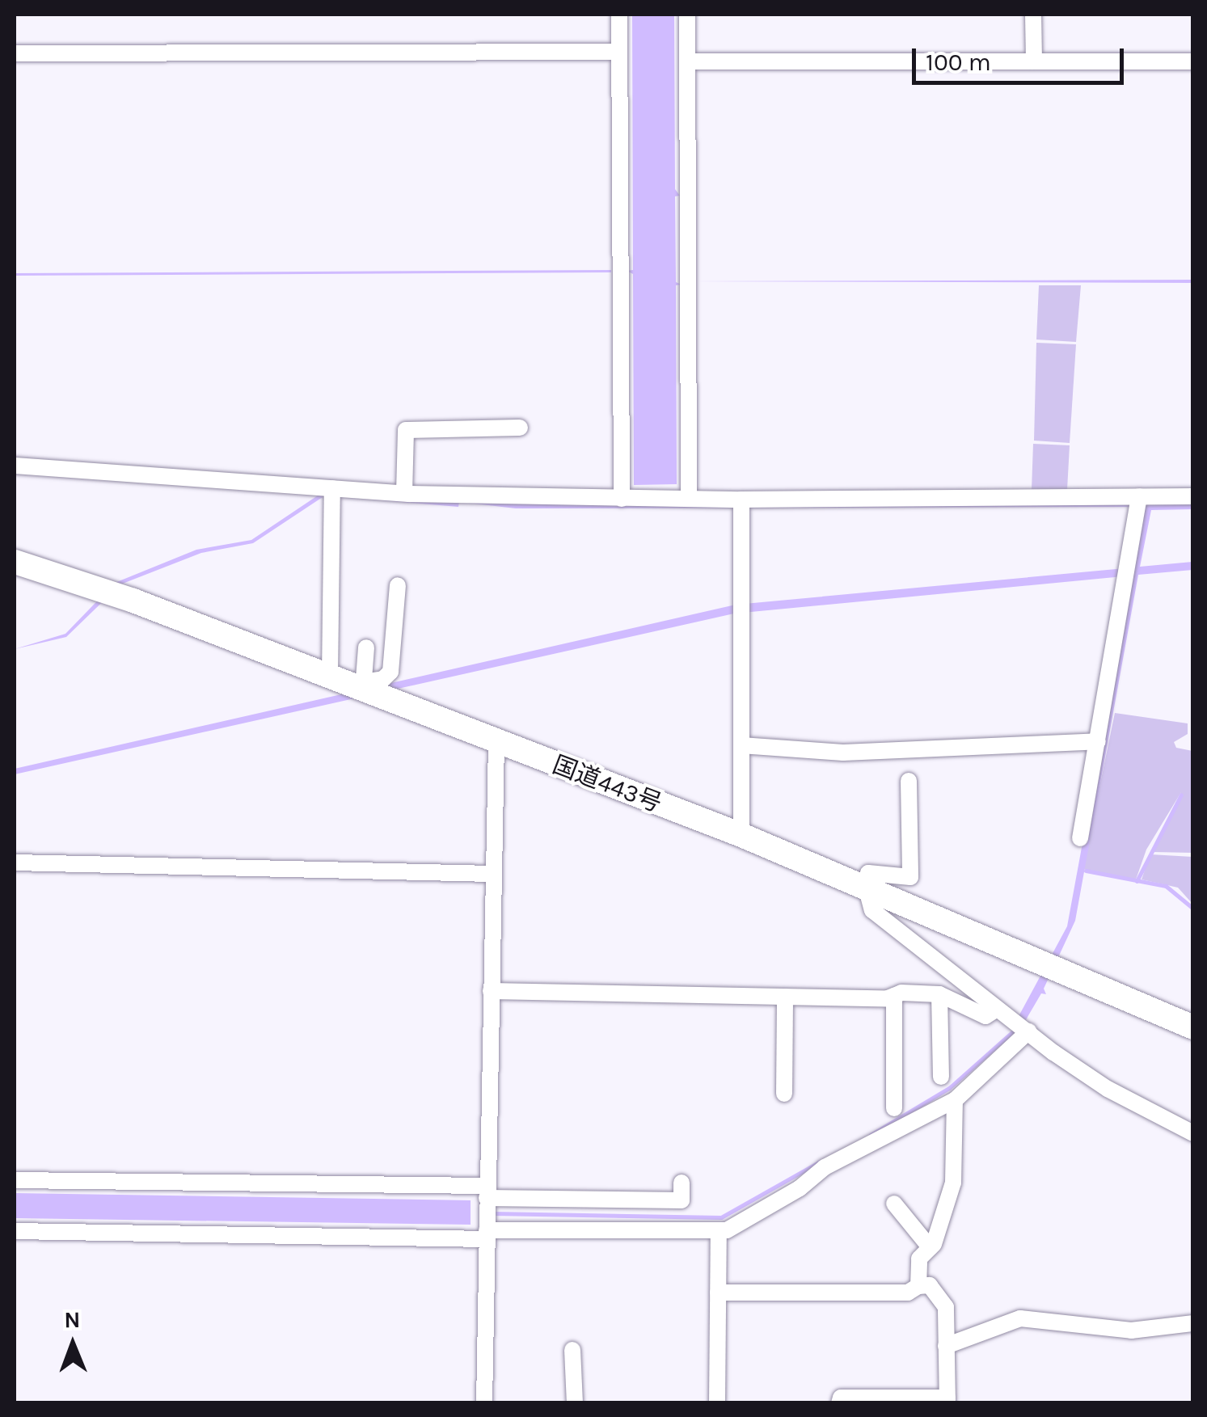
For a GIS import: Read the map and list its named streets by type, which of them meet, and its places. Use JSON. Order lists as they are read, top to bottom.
{
  "streets": {
    "highway": ["国道443号"]
  },
  "scale_bar": "100 m",
  "north": "top"
}
